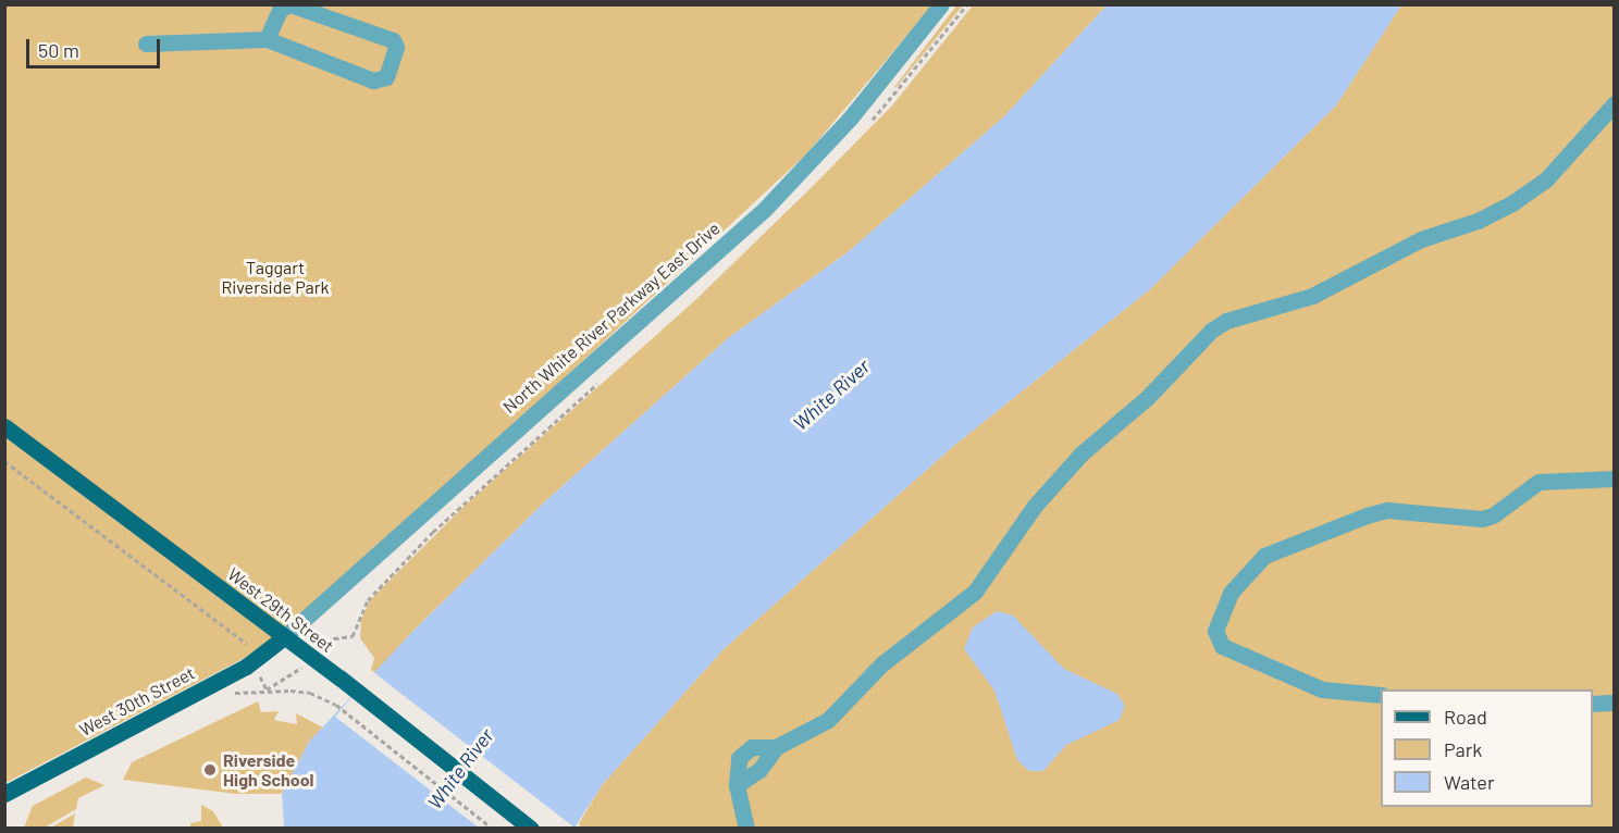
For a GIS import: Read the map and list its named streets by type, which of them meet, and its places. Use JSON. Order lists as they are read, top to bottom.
{
  "streets": {
    "main road": ["West 29th Street", "West 30th Street"],
    "street": ["North White River Parkway East Drive"]
  },
  "crossings": [
    ["North White River Parkway East Drive", "West 29th Street"],
    ["North White River Parkway East Drive", "West 30th Street"],
    ["West 29th Street", "West 30th Street"]
  ],
  "water": ["White River"],
  "parks": ["Taggart Riverside Park"],
  "places": ["Riverside High School"],
  "legend": ["Road", "Park", "Water"],
  "scale_bar": "50 m"
}
